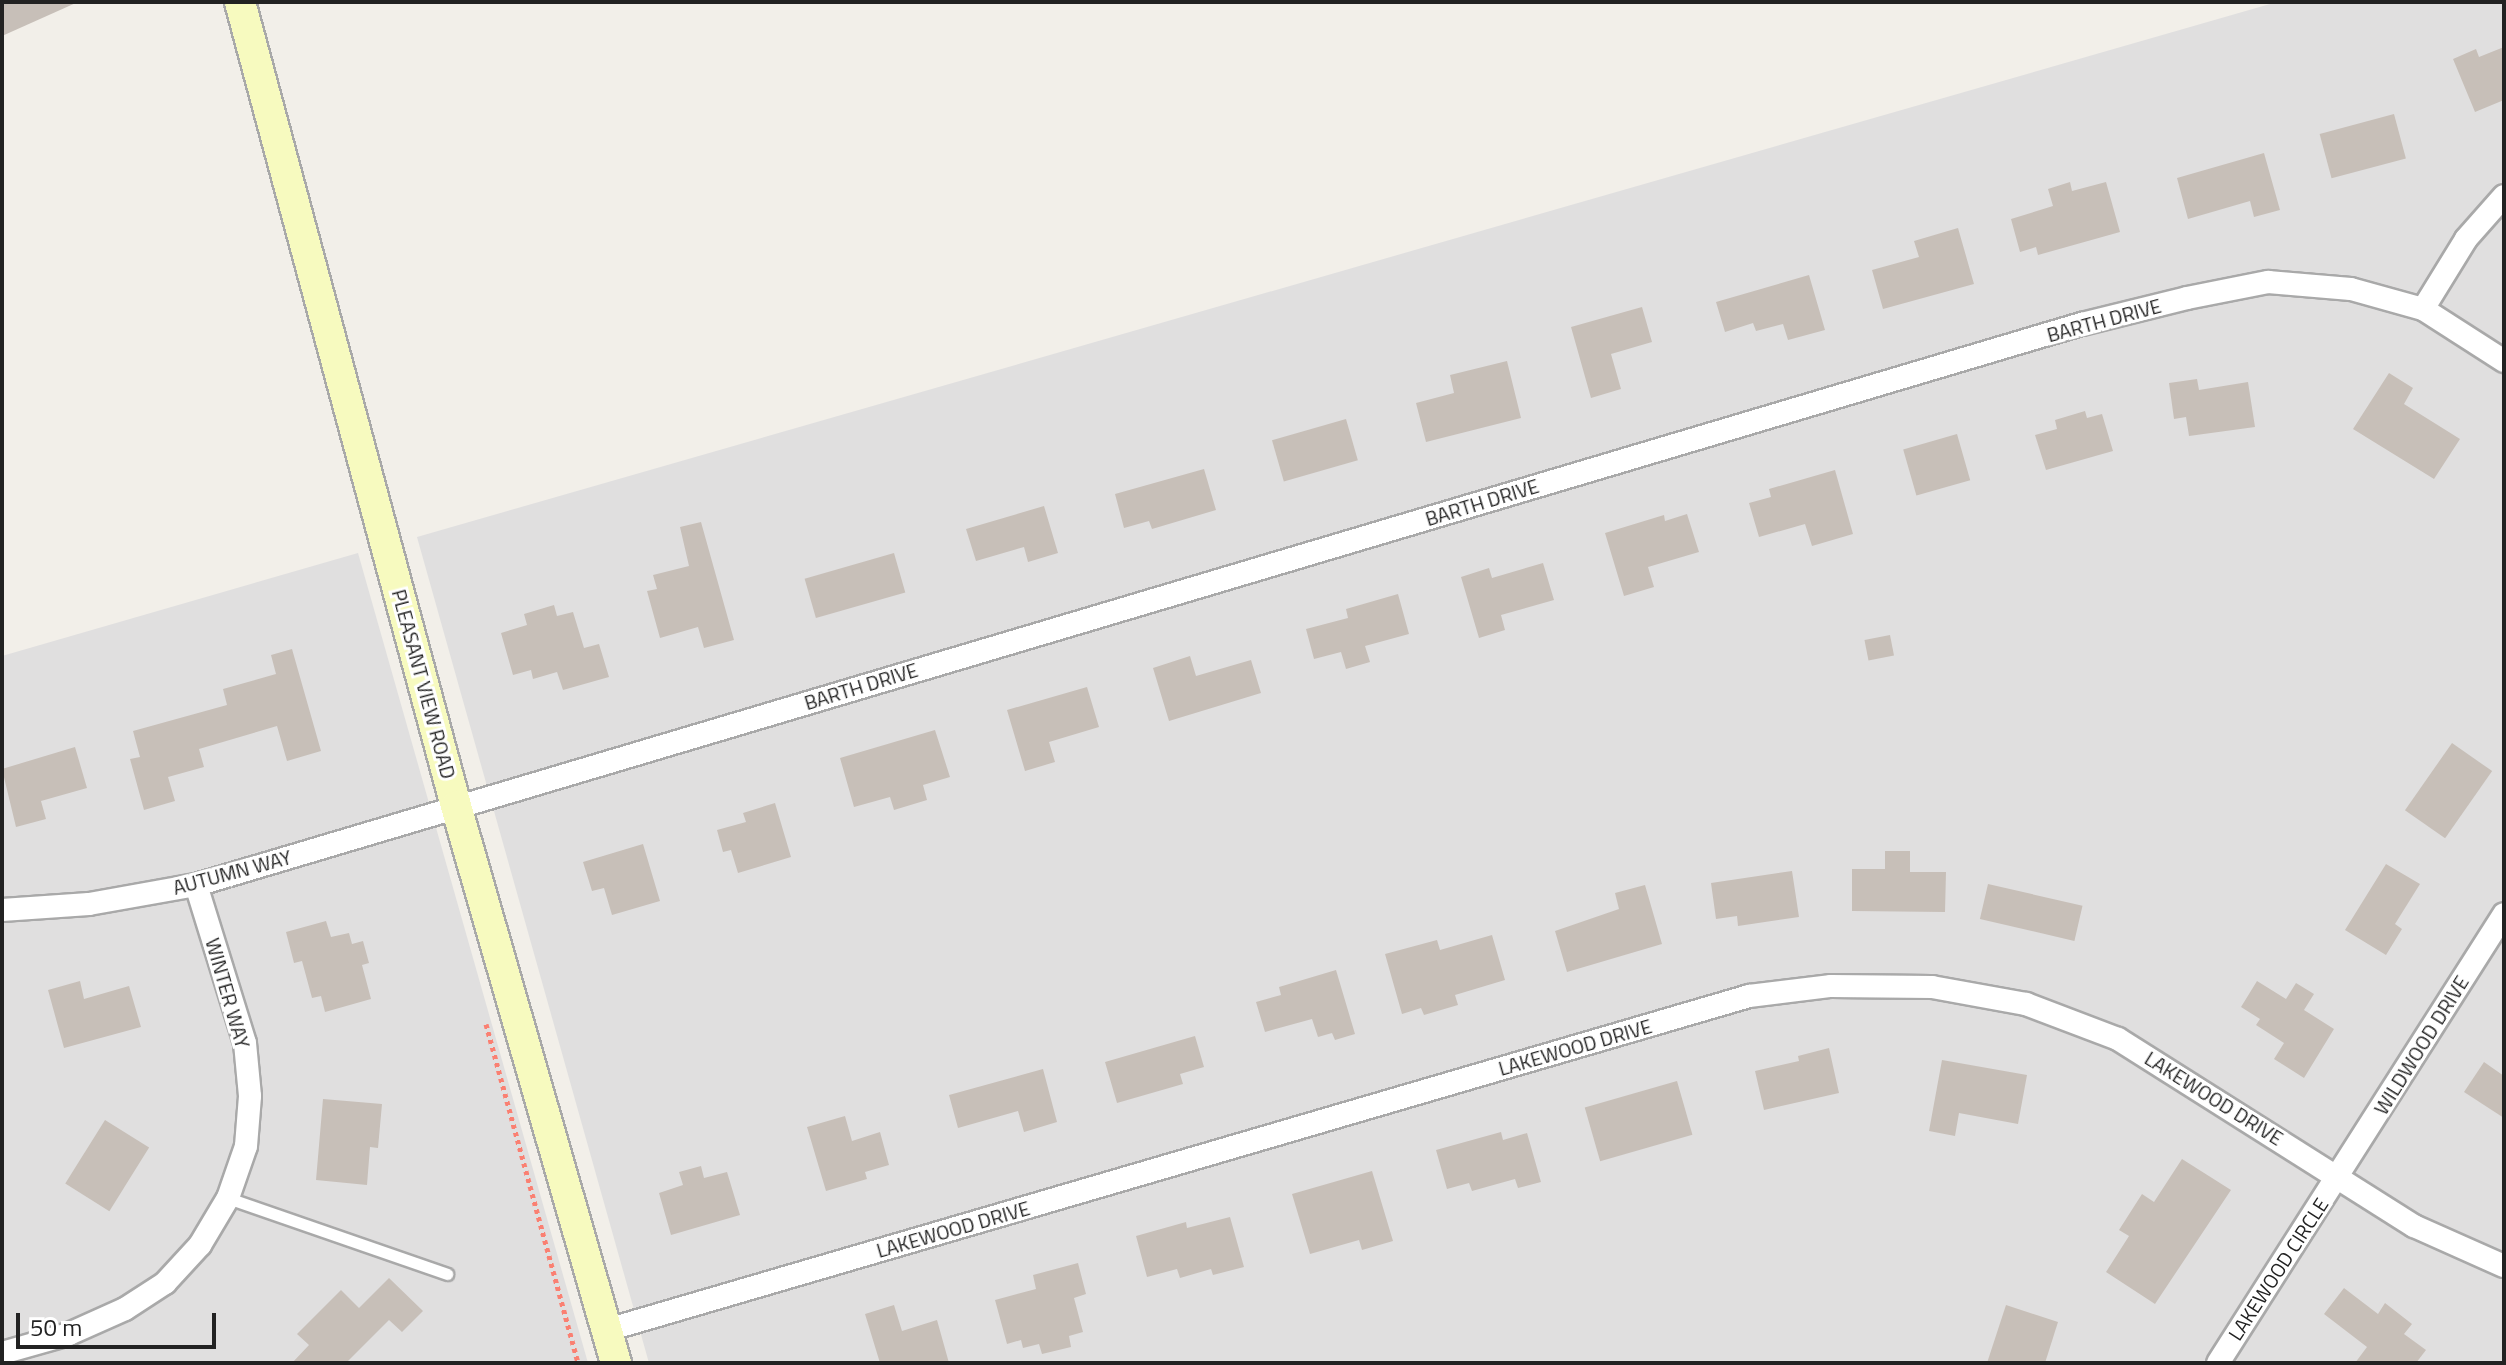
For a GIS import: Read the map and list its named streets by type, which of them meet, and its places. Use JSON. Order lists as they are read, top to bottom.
{
  "streets": {
    "main road": ["PLEASANT VIEW ROAD"],
    "street": [
      "BARTH DRIVE",
      "AUTUMN WAY",
      "WINTER WAY",
      "WILDWOOD DRIVE",
      "LAKEWOOD DRIVE",
      "LAKEWOOD CIRCLE"
    ]
  },
  "crossings": [
    ["BARTH DRIVE", "PLEASANT VIEW ROAD"],
    ["BARTH DRIVE", "AUTUMN WAY"],
    ["PLEASANT VIEW ROAD", "AUTUMN WAY"],
    ["PLEASANT VIEW ROAD", "LAKEWOOD DRIVE"],
    ["AUTUMN WAY", "WINTER WAY"],
    ["WILDWOOD DRIVE", "LAKEWOOD DRIVE"],
    ["WILDWOOD DRIVE", "LAKEWOOD CIRCLE"],
    ["LAKEWOOD DRIVE", "LAKEWOOD CIRCLE"]
  ],
  "scale_bar": "50 m"
}
